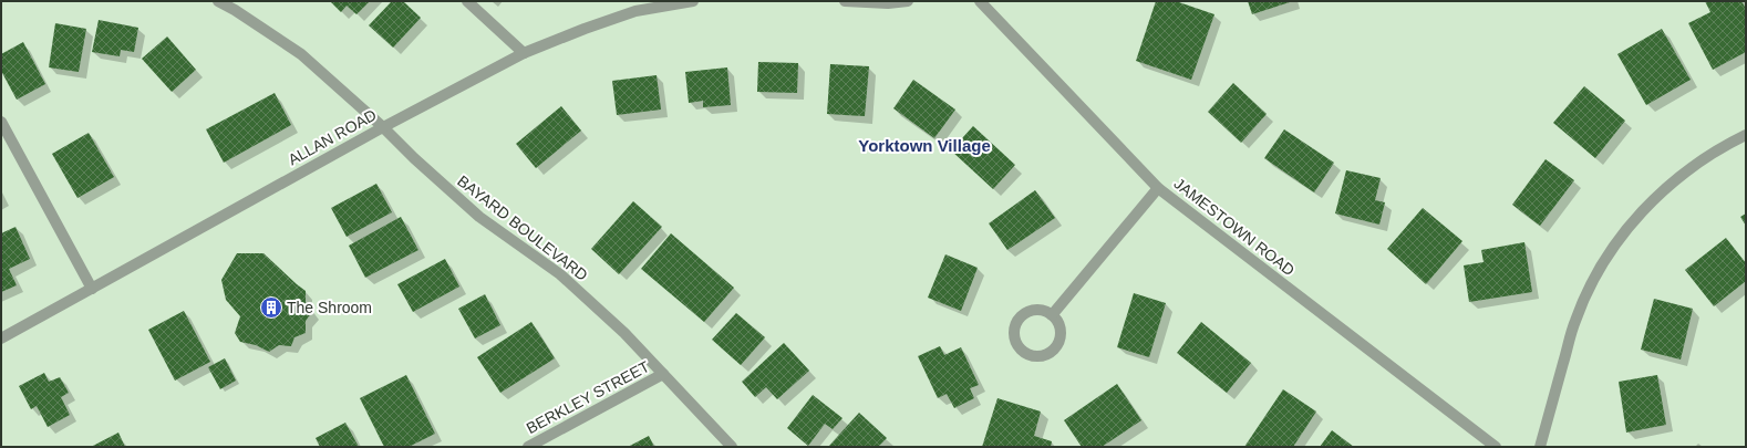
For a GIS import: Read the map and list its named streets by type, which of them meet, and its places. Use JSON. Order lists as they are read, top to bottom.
{
  "streets": {
    "street": [
      "ALLAN ROAD",
      "JAMESTOWN ROAD",
      "BAYARD BOULEVARD",
      "BERKLEY STREET"
    ]
  },
  "crossings": [
    ["ALLAN ROAD", "BAYARD BOULEVARD"],
    ["BAYARD BOULEVARD", "BERKLEY STREET"]
  ],
  "districts": ["Yorktown Village"],
  "places": {
    "building": ["The Shroom"]
  }
}
